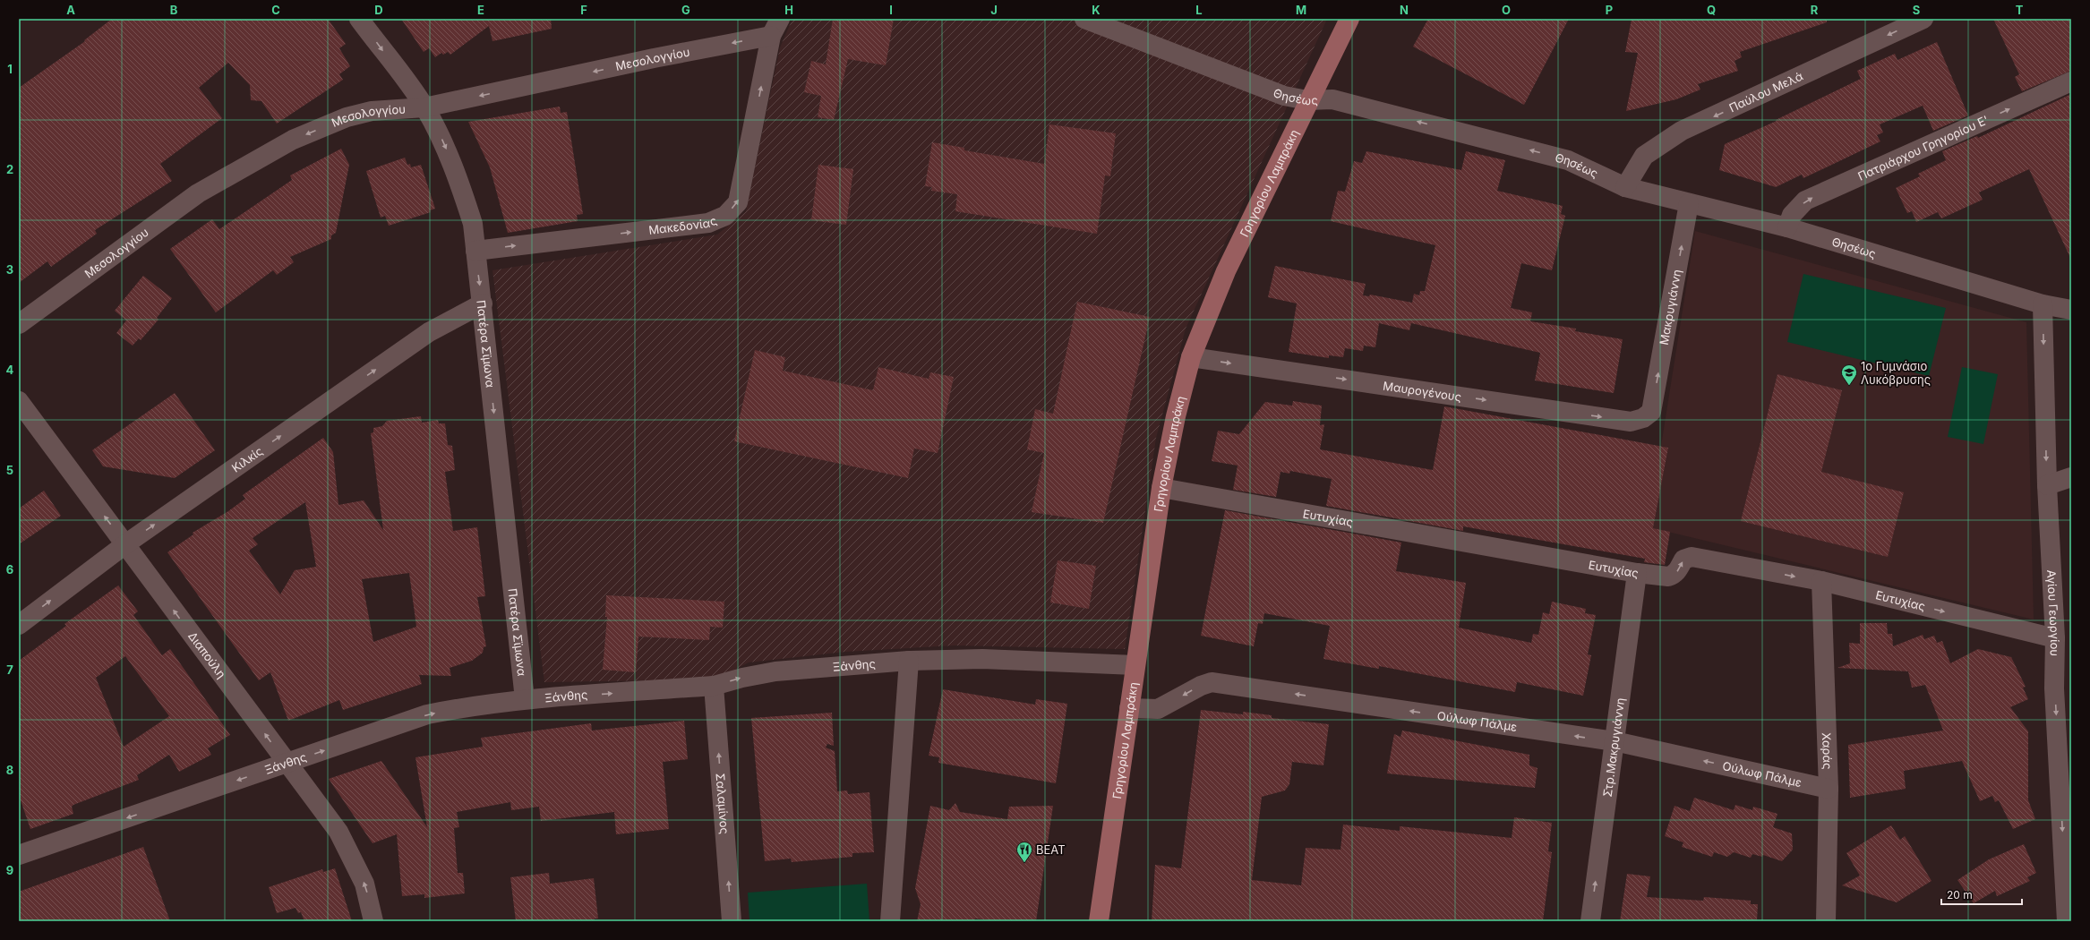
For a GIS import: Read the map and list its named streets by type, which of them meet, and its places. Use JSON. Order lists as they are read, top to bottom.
{
  "streets": {
    "main road": ["Γρηγορίου Λαμπράκη"],
    "street": [
      "Μεσολογγίου",
      "Παύλου Μελά",
      "Θησέως",
      "Πατριάρχου Γρηγορίου Ε'",
      "Μακεδονίας",
      "Μακρυγιάννη",
      "Πατέρα Σϊμωνα",
      "Μαυρογένους",
      "Κιλκίς",
      "Ευτυχίας",
      "Αγίου Γεωργίου",
      "Διαπούλη",
      "Ξάνθης",
      "Ούλωφ Πάλμε",
      "Στρ.Μακρυγιάννη",
      "Χαράς",
      "Σαλαμίνος"
    ]
  },
  "crossings": [
    ["Μεσολογγίου", "Μακεδονίας"],
    ["Μεσολογγίου", "Πατέρα Σϊμωνα"],
    ["Παύλου Μελά", "Θησέως"],
    ["Θησέως", "Πατριάρχου Γρηγορίου Ε'"],
    ["Θησέως", "Γρηγορίου Λαμπράκη"],
    ["Θησέως", "Μακρυγιάννη"],
    ["Θησέως", "Αγίου Γεωργίου"],
    ["Γρηγορίου Λαμπράκη", "Μαυρογένους"],
    ["Γρηγορίου Λαμπράκη", "Ευτυχίας"],
    ["Γρηγορίου Λαμπράκη", "Ξάνθης"],
    ["Γρηγορίου Λαμπράκη", "Ούλωφ Πάλμε"],
    ["Μακεδονίας", "Πατέρα Σϊμωνα"],
    ["Μακρυγιάννη", "Μαυρογένους"],
    ["Πατέρα Σϊμωνα", "Κιλκίς"],
    ["Πατέρα Σϊμωνα", "Ξάνθης"],
    ["Κιλκίς", "Διαπούλη"],
    ["Ευτυχίας", "Αγίου Γεωργίου"],
    ["Ευτυχίας", "Στρ.Μακρυγιάννη"],
    ["Ευτυχίας", "Χαράς"],
    ["Διαπούλη", "Ξάνθης"],
    ["Ξάνθης", "Σαλαμίνος"],
    ["Ούλωφ Πάλμε", "Στρ.Μακρυγιάννη"],
    ["Ούλωφ Πάλμε", "Χαράς"]
  ],
  "one_way": [
    "Μεσολογγίου",
    "Παύλου Μελά",
    "Πατριάρχου Γρηγορίου Ε'",
    "Μακεδονίας",
    "Μακρυγιάννη",
    "Πατέρα Σϊμωνα",
    "Μαυρογένους",
    "Κιλκίς",
    "Ευτυχίας",
    "Αγίου Γεωργίου",
    "Διαπούλη",
    "Ούλωφ Πάλμε",
    "Στρ.Μακρυγιάννη"
  ],
  "places": {
    "school or university": ["1ο Γυμνάσιο Λυκόβρυσης"],
    "restaurant": ["ΒΕΑΤ"]
  },
  "scale_bar": "20 m",
  "grid": {
    "columns": [
      "A",
      "B",
      "C",
      "D",
      "E",
      "F",
      "G",
      "H",
      "I",
      "J",
      "K",
      "L",
      "M",
      "N",
      "O",
      "P",
      "Q",
      "R",
      "S",
      "T"
    ],
    "rows": [
      "1",
      "2",
      "3",
      "4",
      "5",
      "6",
      "7",
      "8",
      "9"
    ]
  }
}
